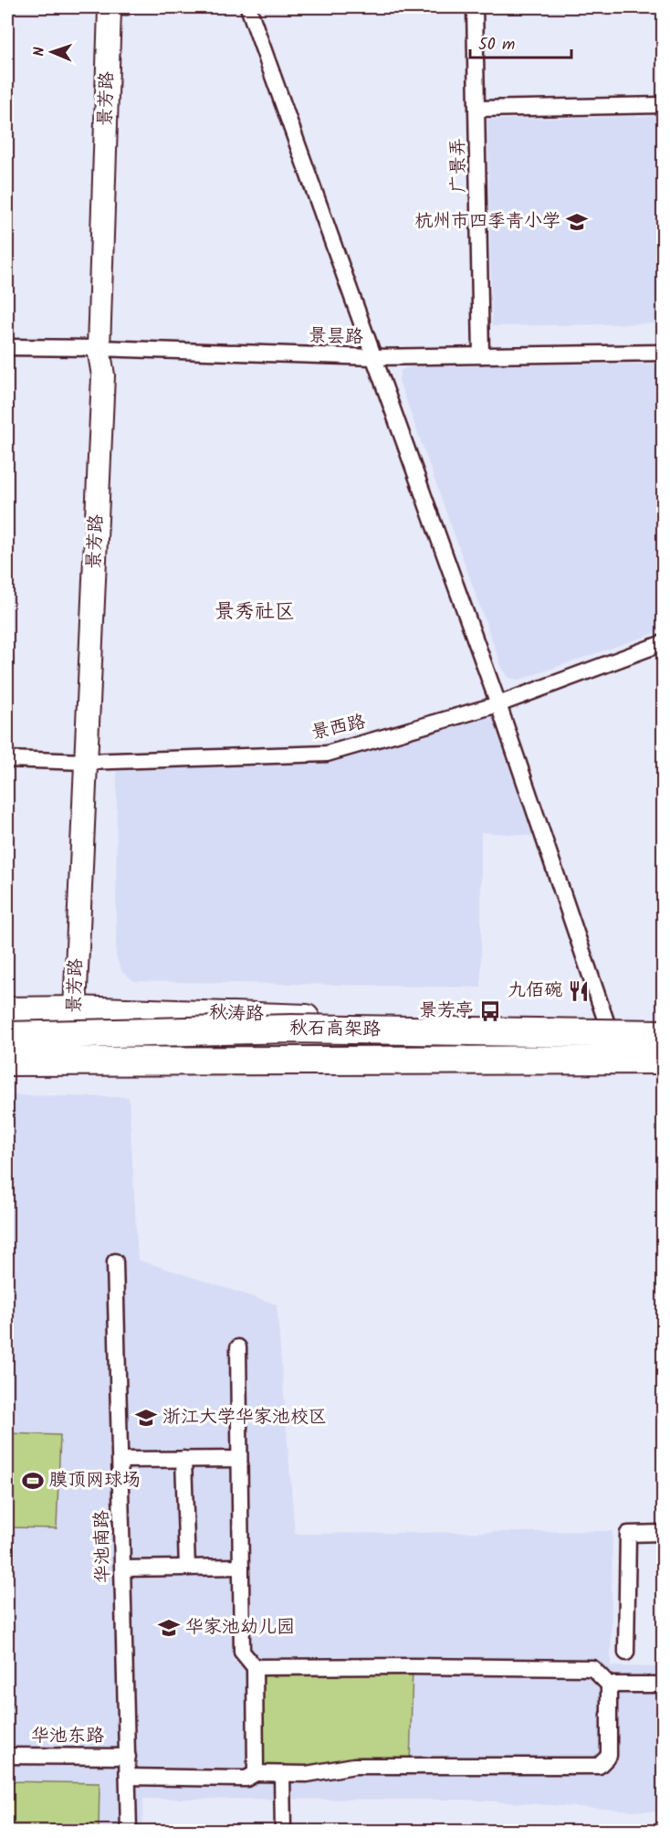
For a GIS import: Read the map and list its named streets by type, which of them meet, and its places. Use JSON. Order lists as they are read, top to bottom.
{
  "streets": {
    "highway": ["秋石高架路"],
    "main road": ["秋涛路"],
    "street": [
      "景芳路",
      "广景弄",
      "景昙路",
      "景西路",
      "华池南路",
      "华池东路"
    ]
  },
  "crossings": [
    ["景芳路", "景昙路"],
    ["景芳路", "景西路"],
    ["景芳路", "秋涛路"],
    ["广景弄", "景昙路"],
    ["华池南路", "华池东路"]
  ],
  "districts": ["景秀社区"],
  "places": {
    "school or university": ["杭州市四季青小学", "浙江大学华家池校区", "华家池幼儿园"],
    "restaurant": ["九佰碗"],
    "bus stop": ["景芳亭"],
    "sports": ["膜顶网球场"]
  },
  "scale_bar": "50 m",
  "north": "left"
}
